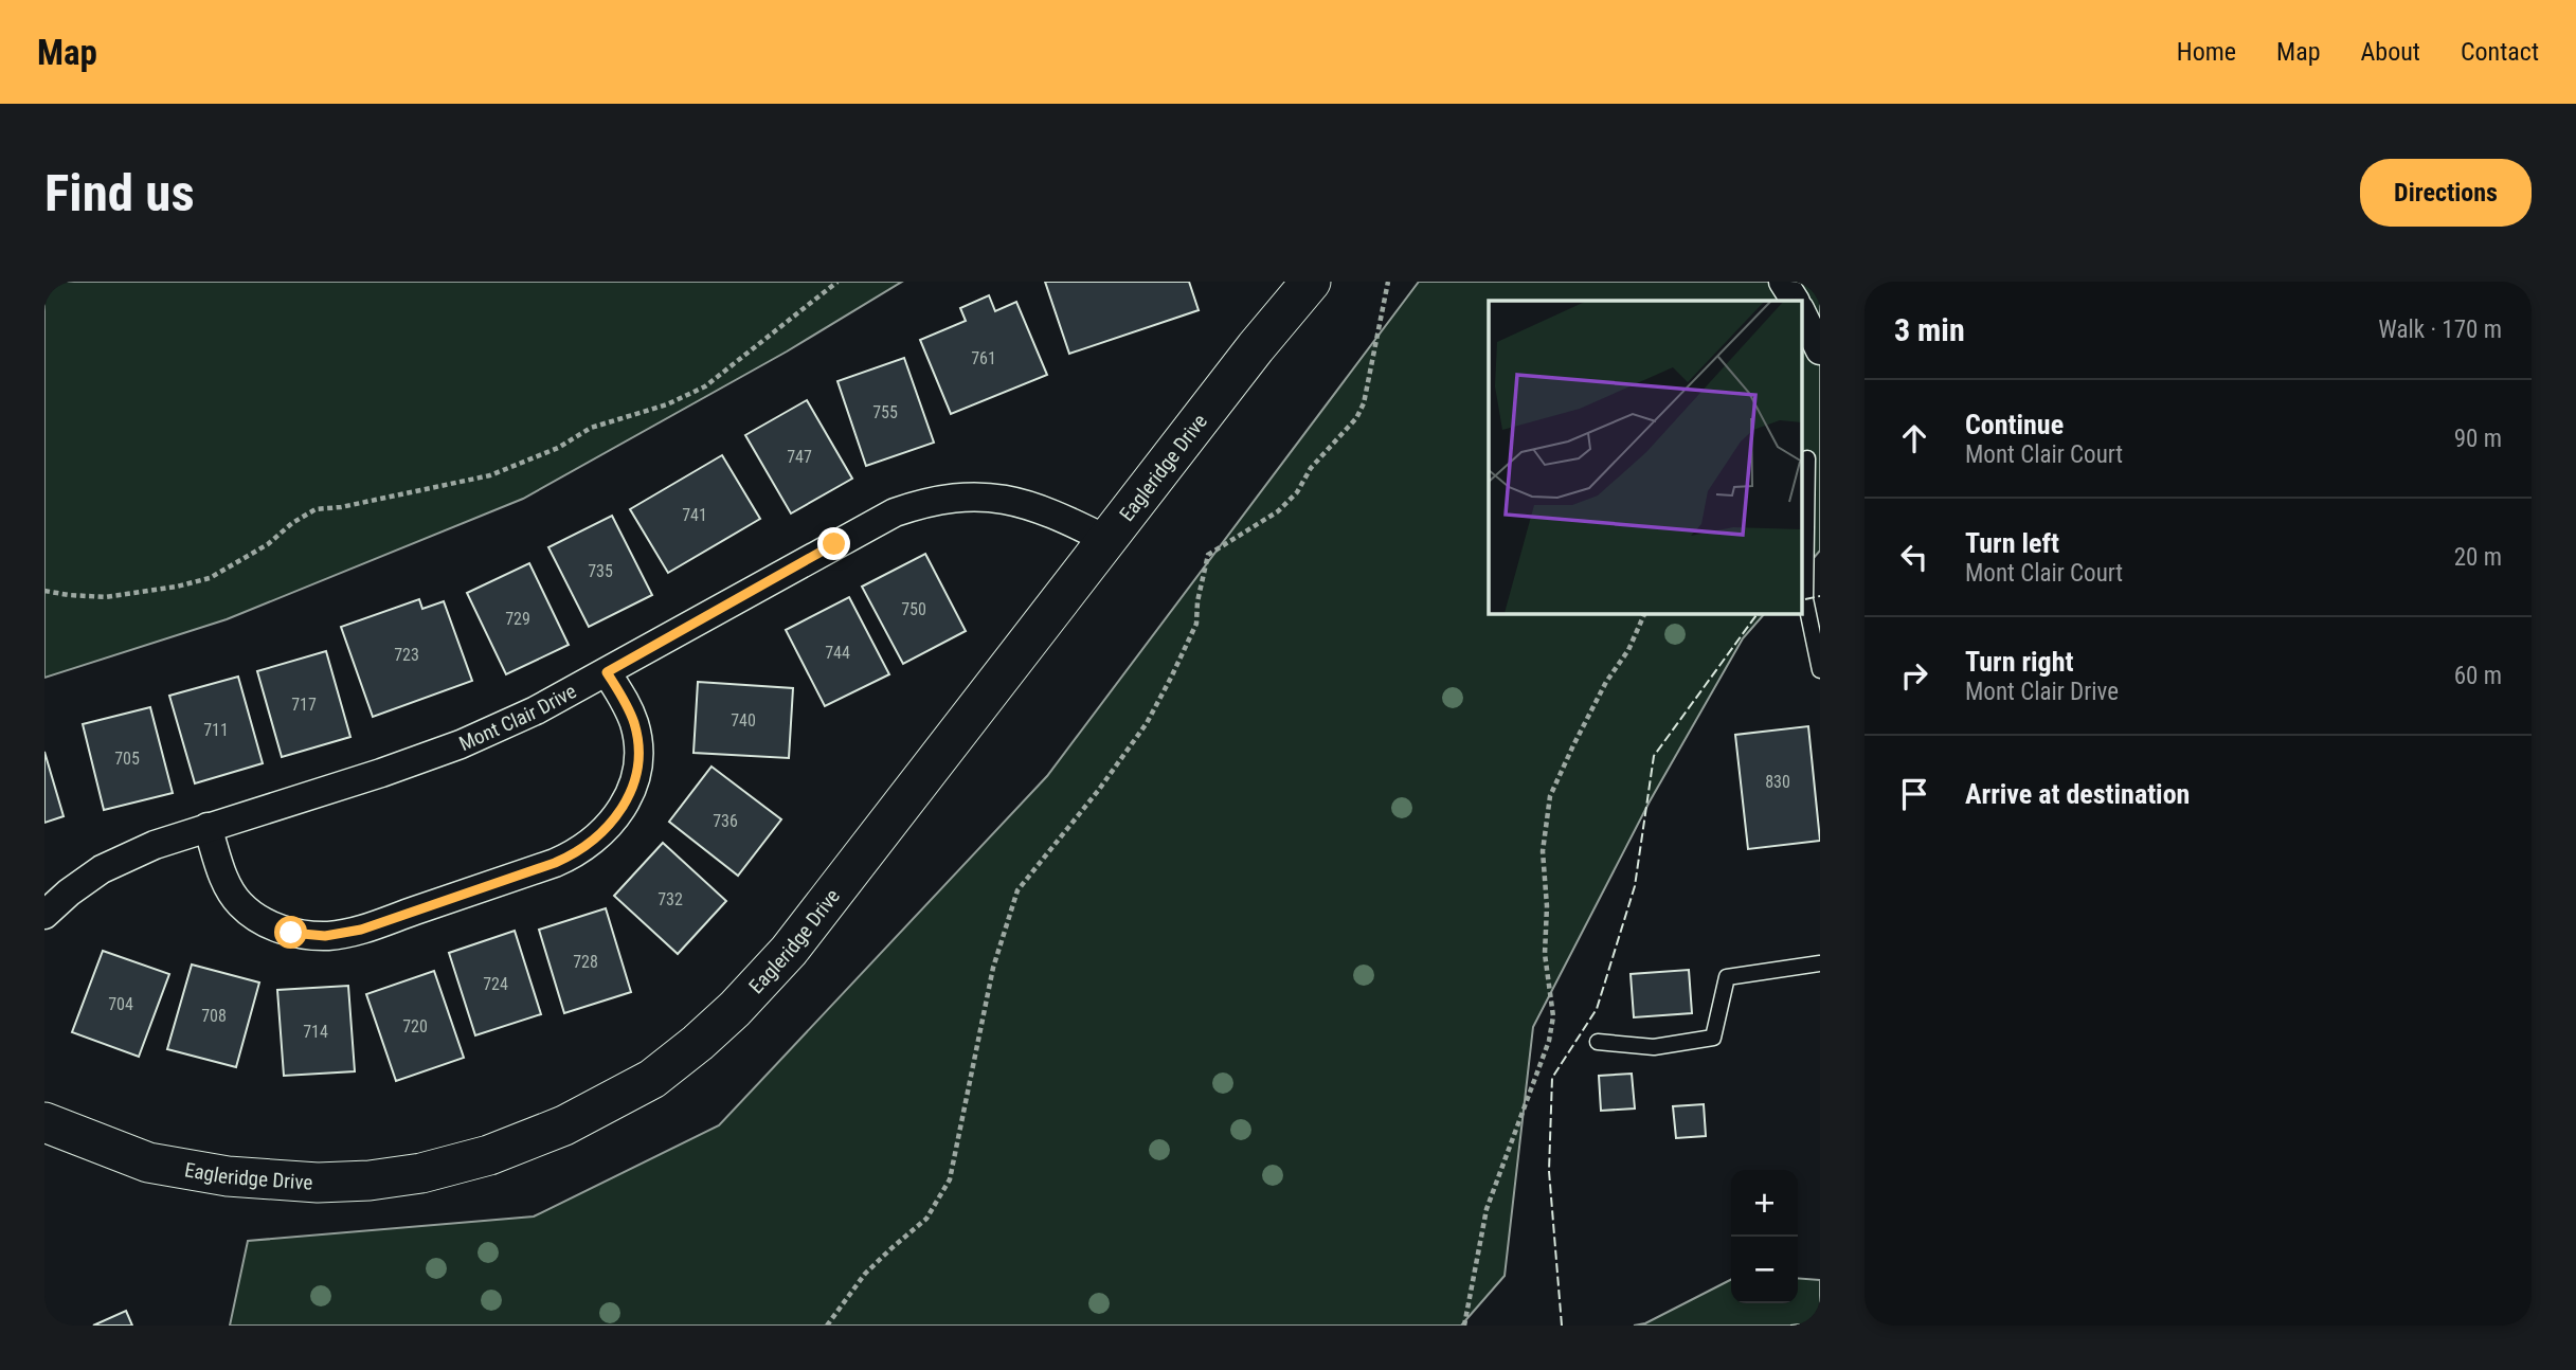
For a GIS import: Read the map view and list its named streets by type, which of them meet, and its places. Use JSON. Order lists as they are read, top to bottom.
{
  "streets": {
    "main road": ["Eagleridge Drive"],
    "street": ["Mont Clair Drive"]
  },
  "crossings": [
    ["Eagleridge Drive", "Mont Clair Drive"]
  ],
  "house_numbers": [
    "761",
    "755",
    "747",
    "741",
    "735",
    "750",
    "729",
    "744",
    "723",
    "717",
    "740",
    "711",
    "705",
    "830",
    "736",
    "732",
    "728",
    "724",
    "704",
    "708",
    "720",
    "714"
  ],
  "page": {
    "header": "Map",
    "nav": [
      "Home",
      "Map",
      "About",
      "Contact"
    ],
    "buttons": "Directions",
    "title": "Find us",
    "heading": ["3 min", "Walk · 170 m"],
    "list": [
      ["Continue", "Mont Clair Court", "90 m"],
      ["Turn left", "Mont Clair Court", "20 m"],
      ["Turn right", "Mont Clair Drive", "60 m"],
      "Arrive at destination"
    ],
    "map_buttons": ["+", "−"]
  }
}
